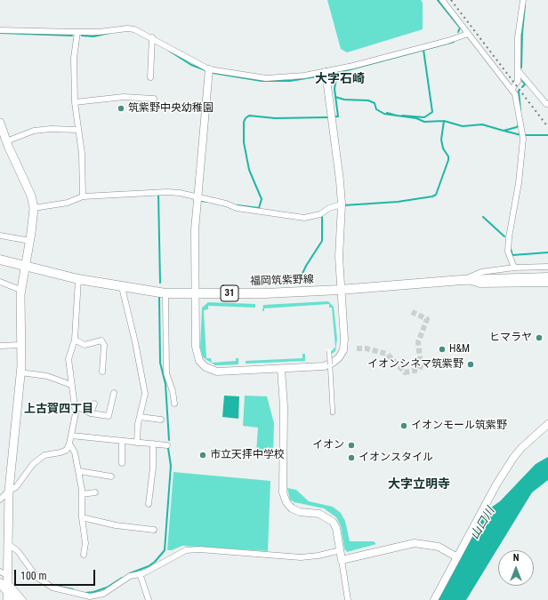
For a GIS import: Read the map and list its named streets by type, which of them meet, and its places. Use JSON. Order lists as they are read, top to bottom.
{
  "streets": {
    "main road": ["福岡筑紫野線", "31"]
  },
  "districts": ["大字石崎", "上古賀四丁目", "大字立明寺"],
  "water": ["山口川"],
  "places": [
    "筑紫野中央幼稚園",
    "ヒマラヤ",
    "H&M",
    "イオンシネマ筑紫野",
    "イオンモール筑紫野",
    "イオン",
    "市立天拝中学校",
    "イオンスタイル"
  ],
  "scale_bar": "100 m",
  "north": "top"
}
